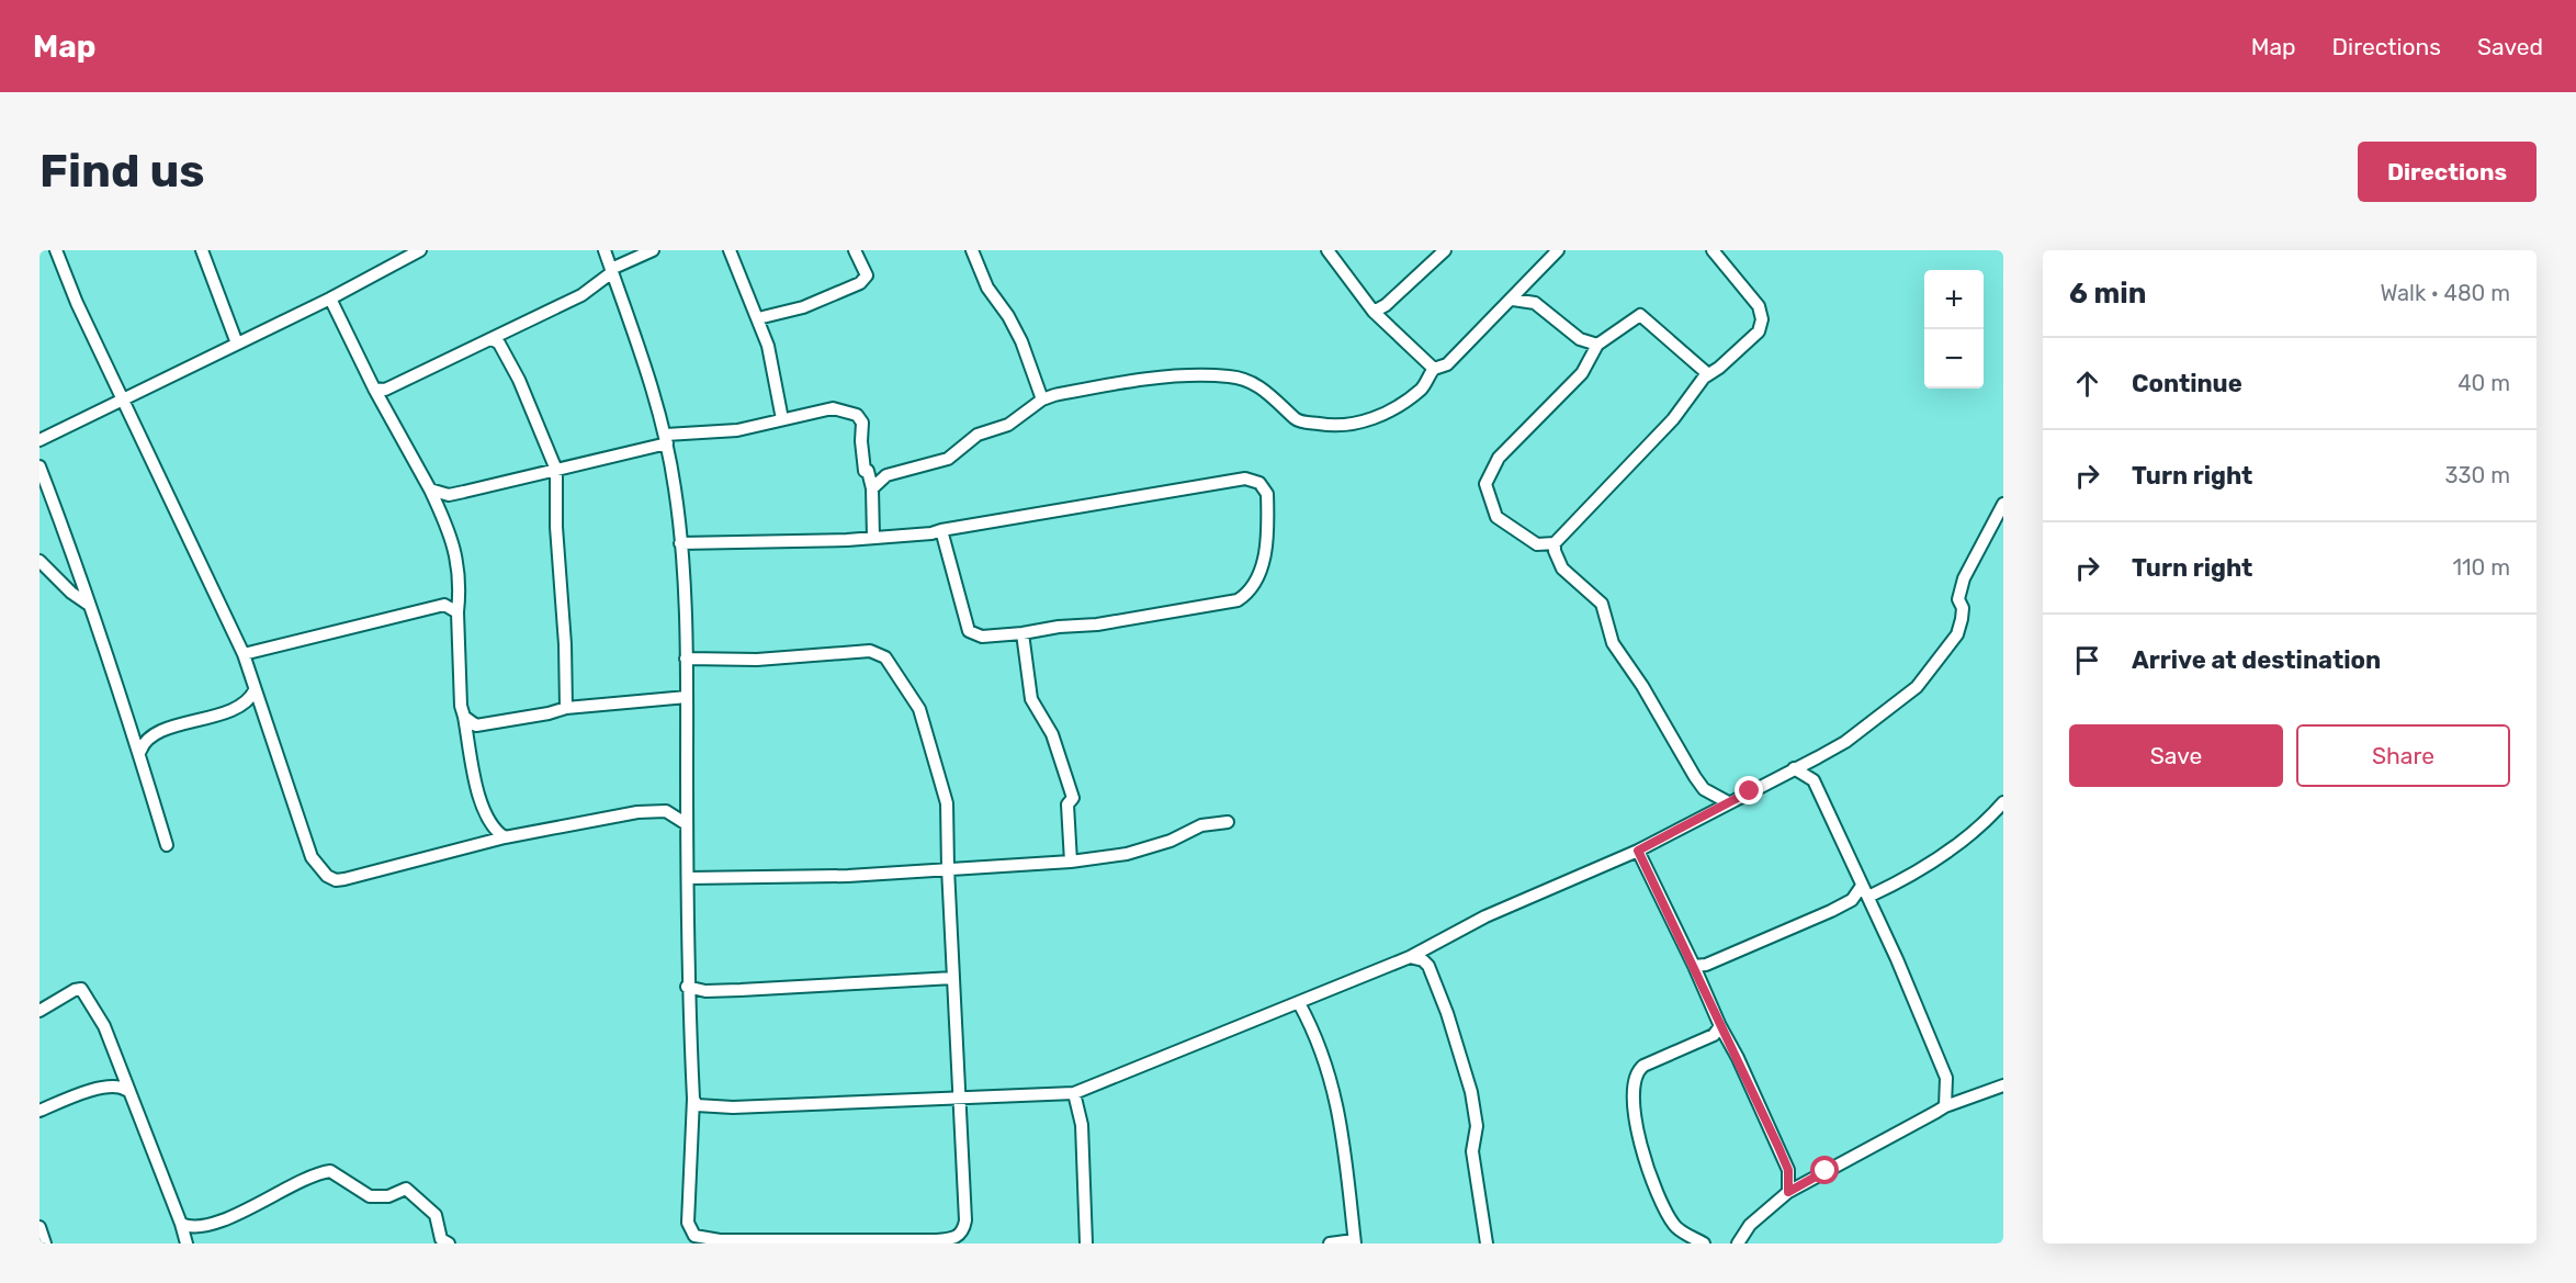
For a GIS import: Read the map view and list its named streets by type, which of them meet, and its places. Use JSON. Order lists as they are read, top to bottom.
{
  "page": {
    "header": "Map",
    "nav": ["Map", "Directions", "Saved"],
    "buttons": [
      "Directions",
      ["Save", "Share"]
    ],
    "title": "Find us",
    "heading": ["6 min", "Walk · 480 m"],
    "map_buttons": ["+", "−"],
    "list": [
      ["Continue", "40 m"],
      ["Turn right", "330 m"],
      ["Turn right", "110 m"],
      "Arrive at destination"
    ]
  }
}
